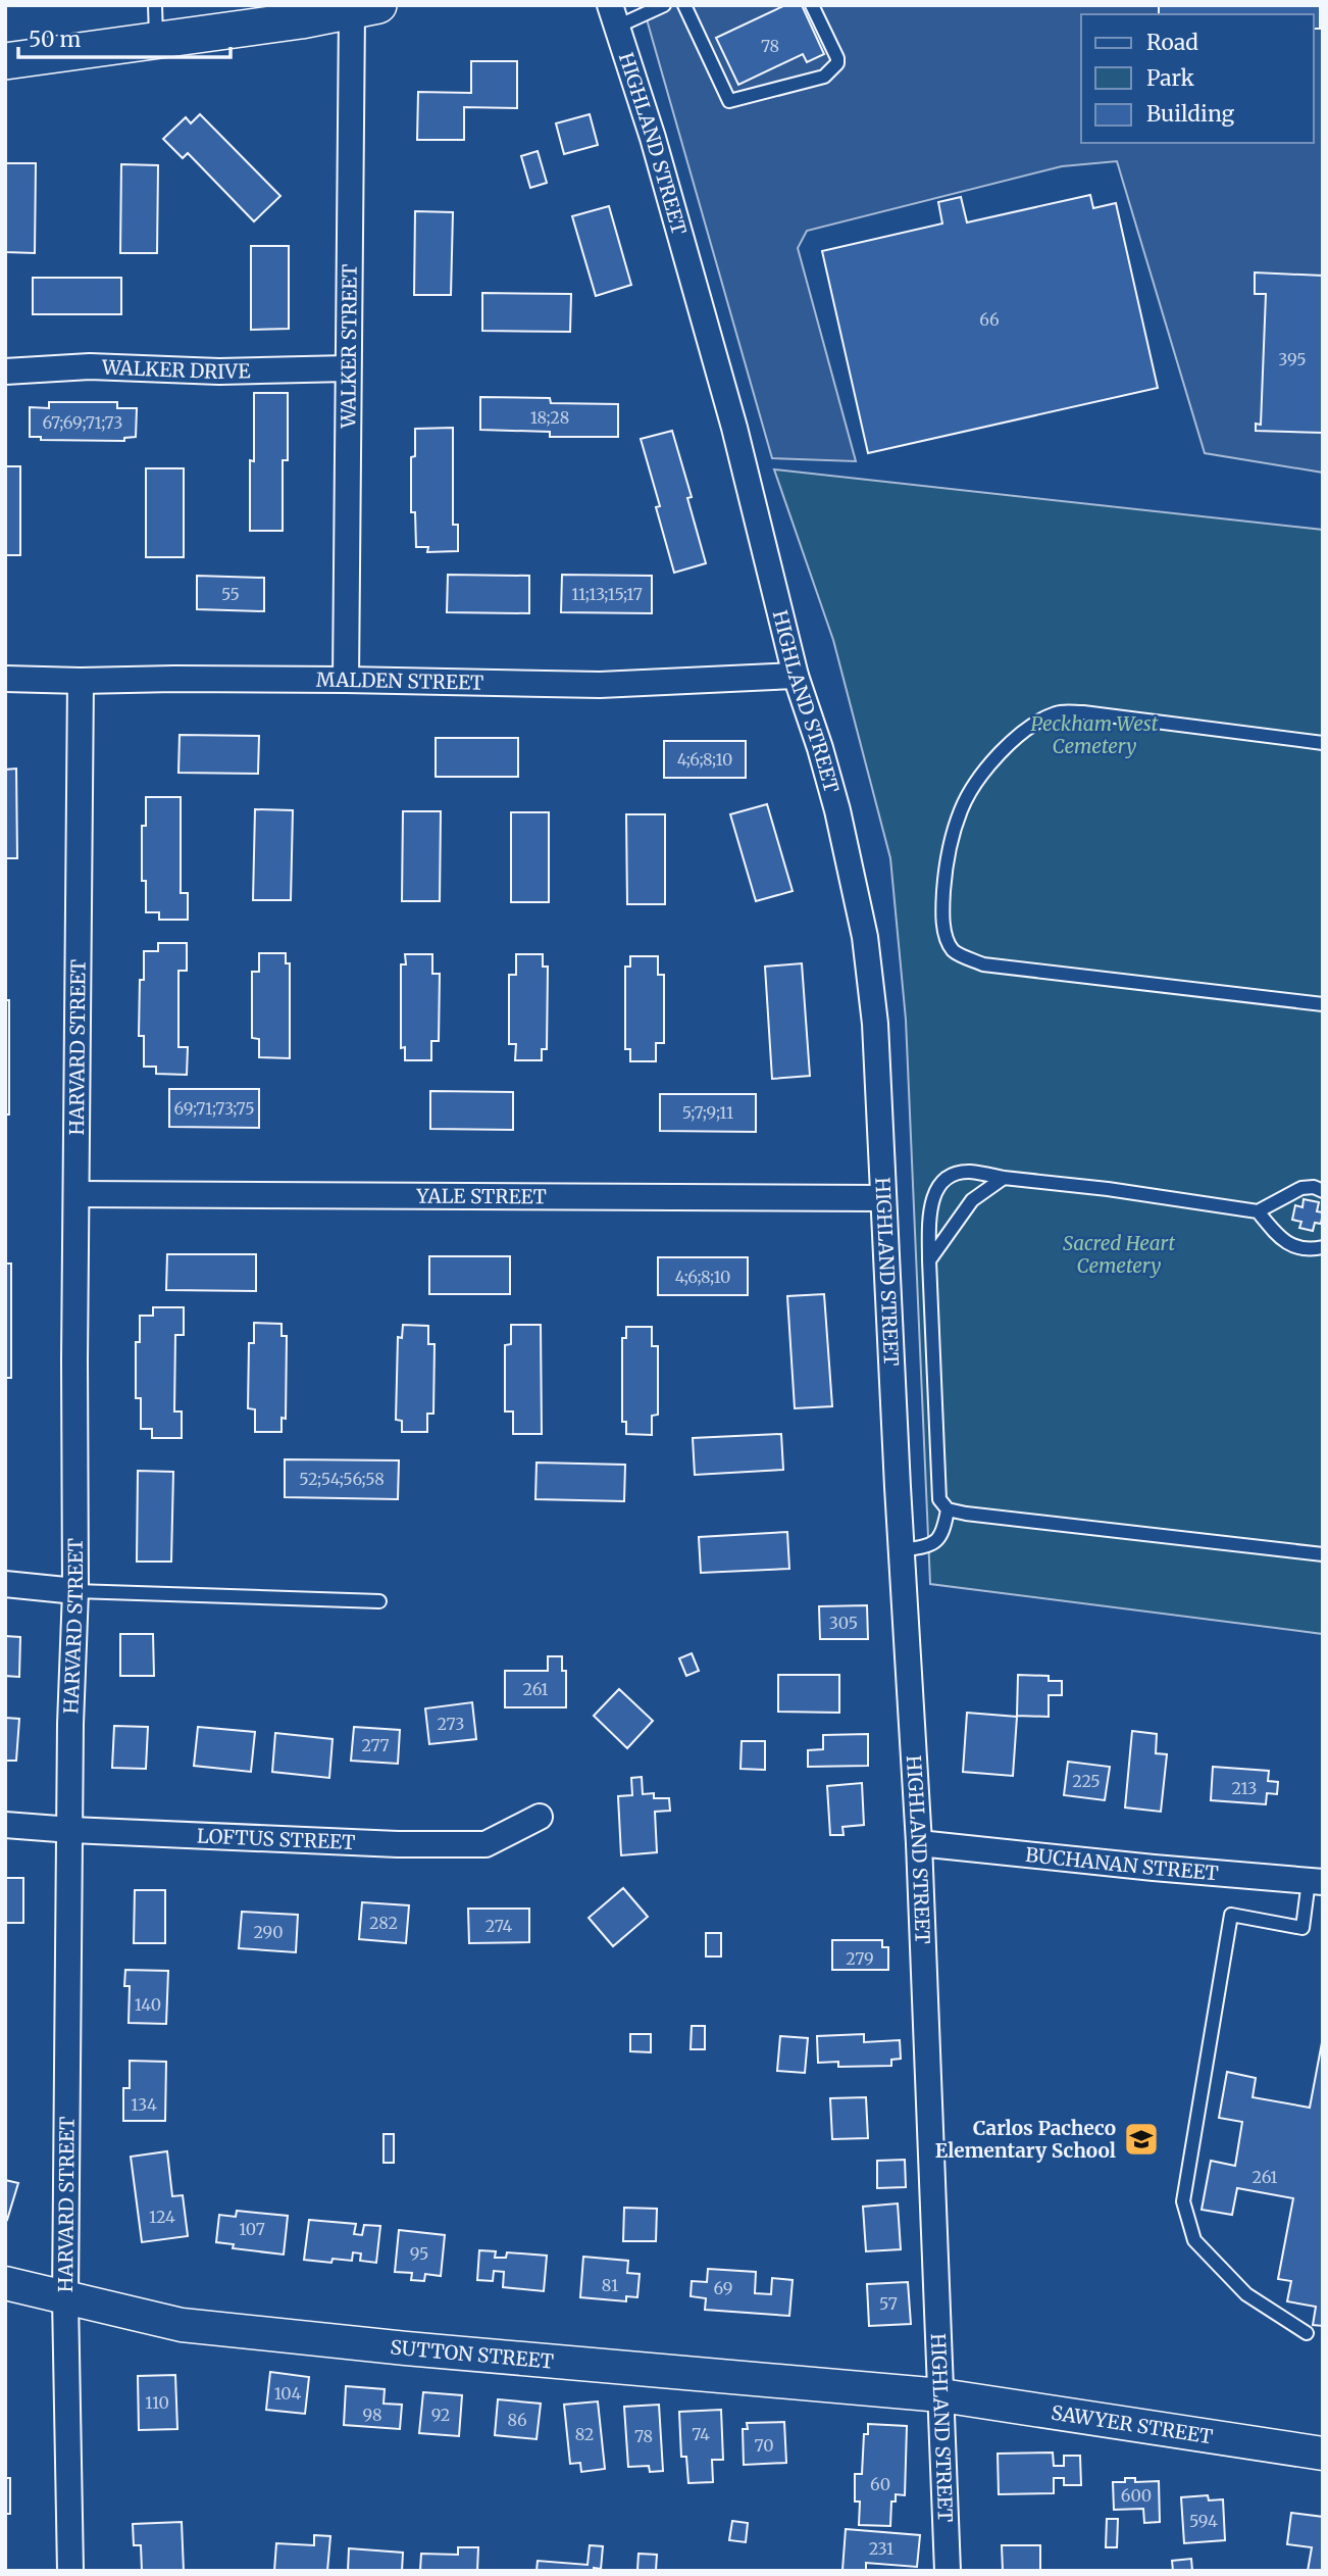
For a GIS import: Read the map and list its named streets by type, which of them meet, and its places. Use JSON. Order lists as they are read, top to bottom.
{
  "streets": {
    "street": [
      "HIGHLAND STREET",
      "WALKER STREET",
      "WALKER DRIVE",
      "MALDEN STREET",
      "HARVARD STREET",
      "YALE STREET",
      "LOFTUS STREET",
      "BUCHANAN STREET",
      "SUTTON STREET",
      "SAWYER STREET"
    ]
  },
  "crossings": [
    ["HIGHLAND STREET", "MALDEN STREET"],
    ["HIGHLAND STREET", "YALE STREET"],
    ["HIGHLAND STREET", "BUCHANAN STREET"],
    ["HIGHLAND STREET", "SUTTON STREET"],
    ["HIGHLAND STREET", "SAWYER STREET"],
    ["WALKER STREET", "WALKER DRIVE"],
    ["WALKER STREET", "MALDEN STREET"],
    ["MALDEN STREET", "HARVARD STREET"],
    ["HARVARD STREET", "YALE STREET"],
    ["HARVARD STREET", "LOFTUS STREET"],
    ["HARVARD STREET", "SUTTON STREET"],
    ["SUTTON STREET", "SAWYER STREET"]
  ],
  "parks": ["Peckham West Cemetery", "Sacred Heart Cemetery"],
  "places": {
    "school or university": ["Carlos Pacheco Elementary School"]
  },
  "house_numbers": [
    "78",
    "66",
    "395",
    "18;28",
    "67;69;71;73",
    "55",
    "11;13;15;17",
    "4;6;8;10",
    "69;71;73;75",
    "5;7;9;11",
    "4;6;8;10",
    "52;54;56;58",
    "305",
    "261",
    "273",
    "277",
    "225",
    "213",
    "282",
    "274",
    "290",
    "279",
    "140",
    "134",
    "261",
    "124",
    "107",
    "95",
    "81",
    "69",
    "57",
    "104",
    "110",
    "98",
    "92",
    "86",
    "82",
    "74",
    "78",
    "70",
    "60",
    "600",
    "594",
    "231"
  ],
  "legend": ["Road", "Park", "Building"],
  "scale_bar": "50 m"
}
